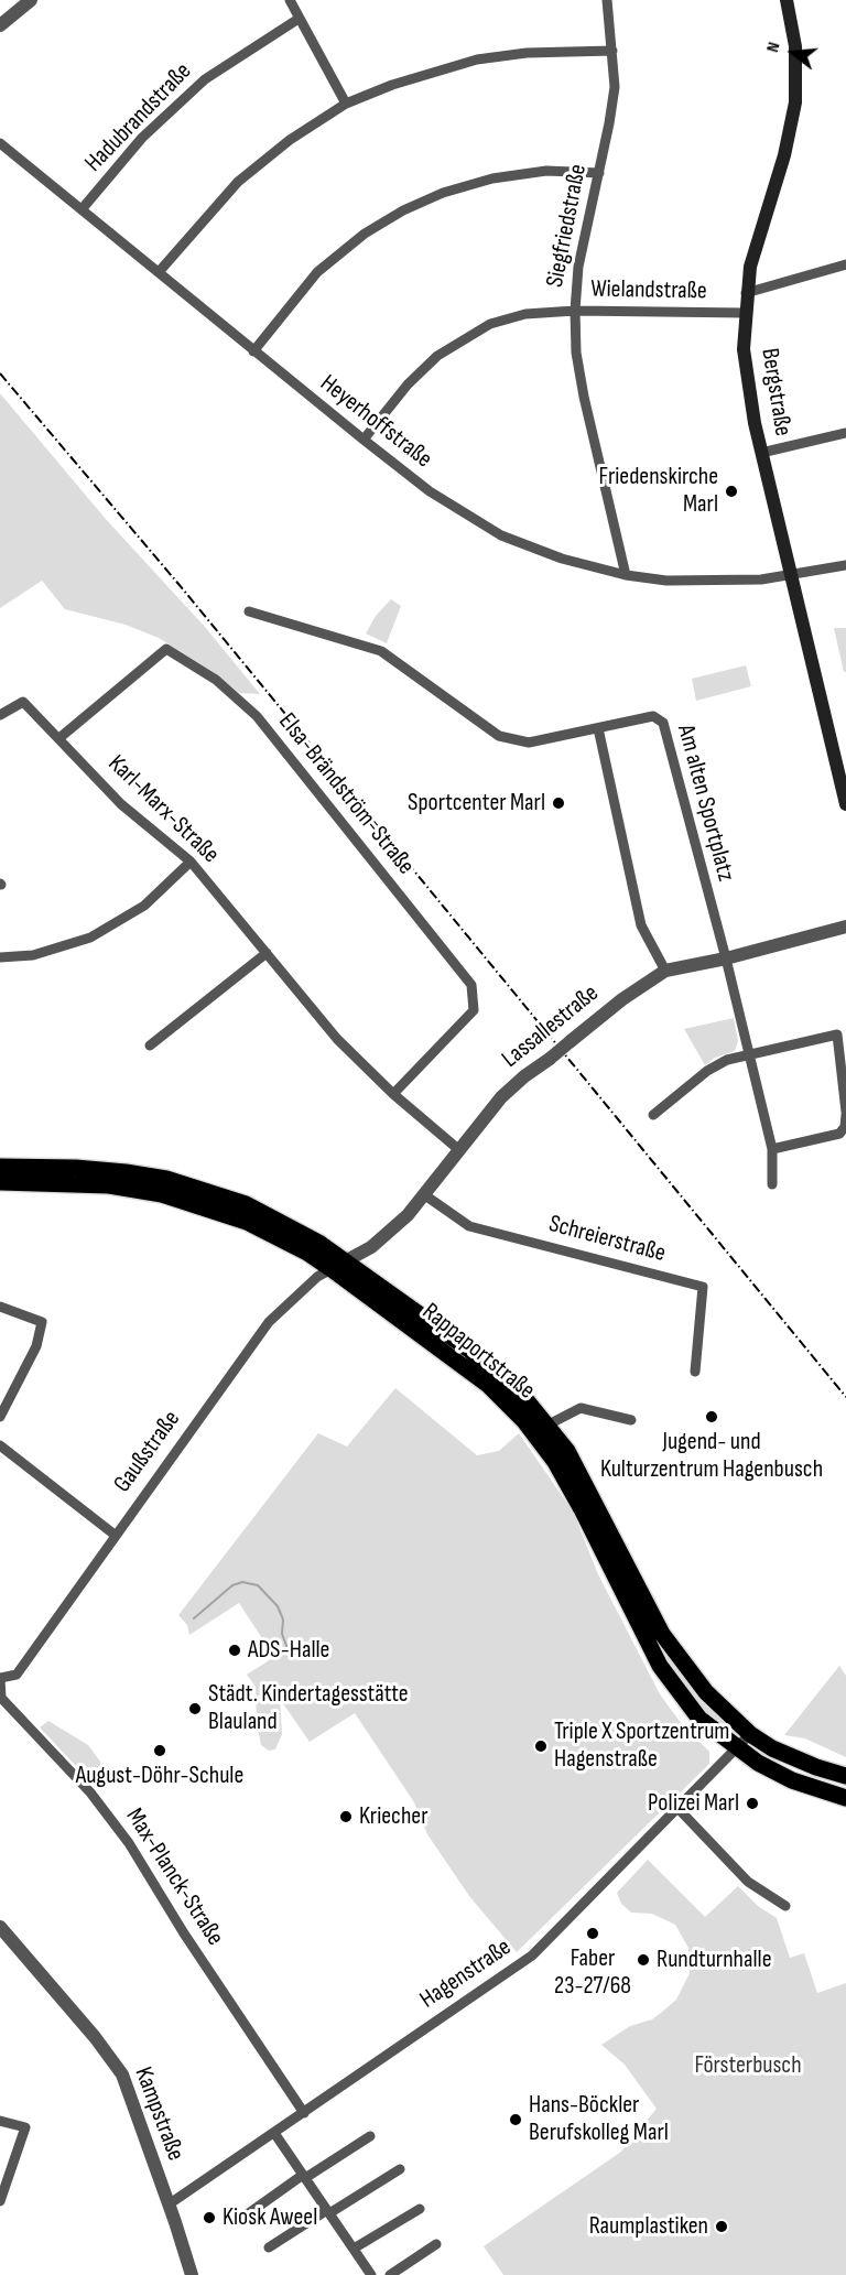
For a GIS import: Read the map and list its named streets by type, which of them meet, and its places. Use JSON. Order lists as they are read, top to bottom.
{
  "streets": {
    "main road": ["Bergstraße", "Rappaportstraße"],
    "street": [
      "Hadubrandstraße",
      "Siegfriedstraße",
      "Wielandstraße",
      "Heyerhoffstraße",
      "Elsa-Brändström-Straße",
      "Am alten Sportplatz",
      "Karl-Marx-Straße",
      "Lassallestraße",
      "Schreierstraße",
      "Gaußstraße",
      "Max-Planck-Straße",
      "Hagenstraße",
      "Kampstraße"
    ]
  },
  "crossings": [
    ["Hadubrandstraße", "Heyerhoffstraße"],
    ["Siegfriedstraße", "Wielandstraße"],
    ["Siegfriedstraße", "Heyerhoffstraße"],
    ["Wielandstraße", "Bergstraße"],
    ["Wielandstraße", "Heyerhoffstraße"],
    ["Bergstraße", "Heyerhoffstraße"],
    ["Elsa-Brändström-Straße", "Karl-Marx-Straße"],
    ["Am alten Sportplatz", "Lassallestraße"],
    ["Karl-Marx-Straße", "Lassallestraße"],
    ["Lassallestraße", "Schreierstraße"],
    ["Lassallestraße", "Rappaportstraße"],
    ["Lassallestraße", "Gaußstraße"],
    ["Rappaportstraße", "Gaußstraße"],
    ["Rappaportstraße", "Hagenstraße"],
    ["Gaußstraße", "Max-Planck-Straße"],
    ["Max-Planck-Straße", "Hagenstraße"],
    ["Hagenstraße", "Kampstraße"]
  ],
  "parks": ["Försterbusch"],
  "places": [
    "Friedenskirche Marl",
    "Sportcenter Marl",
    "Jugend- und Kulturzentrum Hagenbusch",
    "ADS-Halle",
    "Städt. Kindertagesstätte Blauland",
    "Triple X Sportzentrum Hagenstraße",
    "August-Döhr-Schule",
    "Polizei Marl",
    "Kriecher",
    "Faber 23-27/68",
    "Rundturnhalle",
    "Hans-Böckler Berufskolleg Marl",
    "Kiosk Aweel",
    "Raumplastiken"
  ],
  "north": "left"
}
